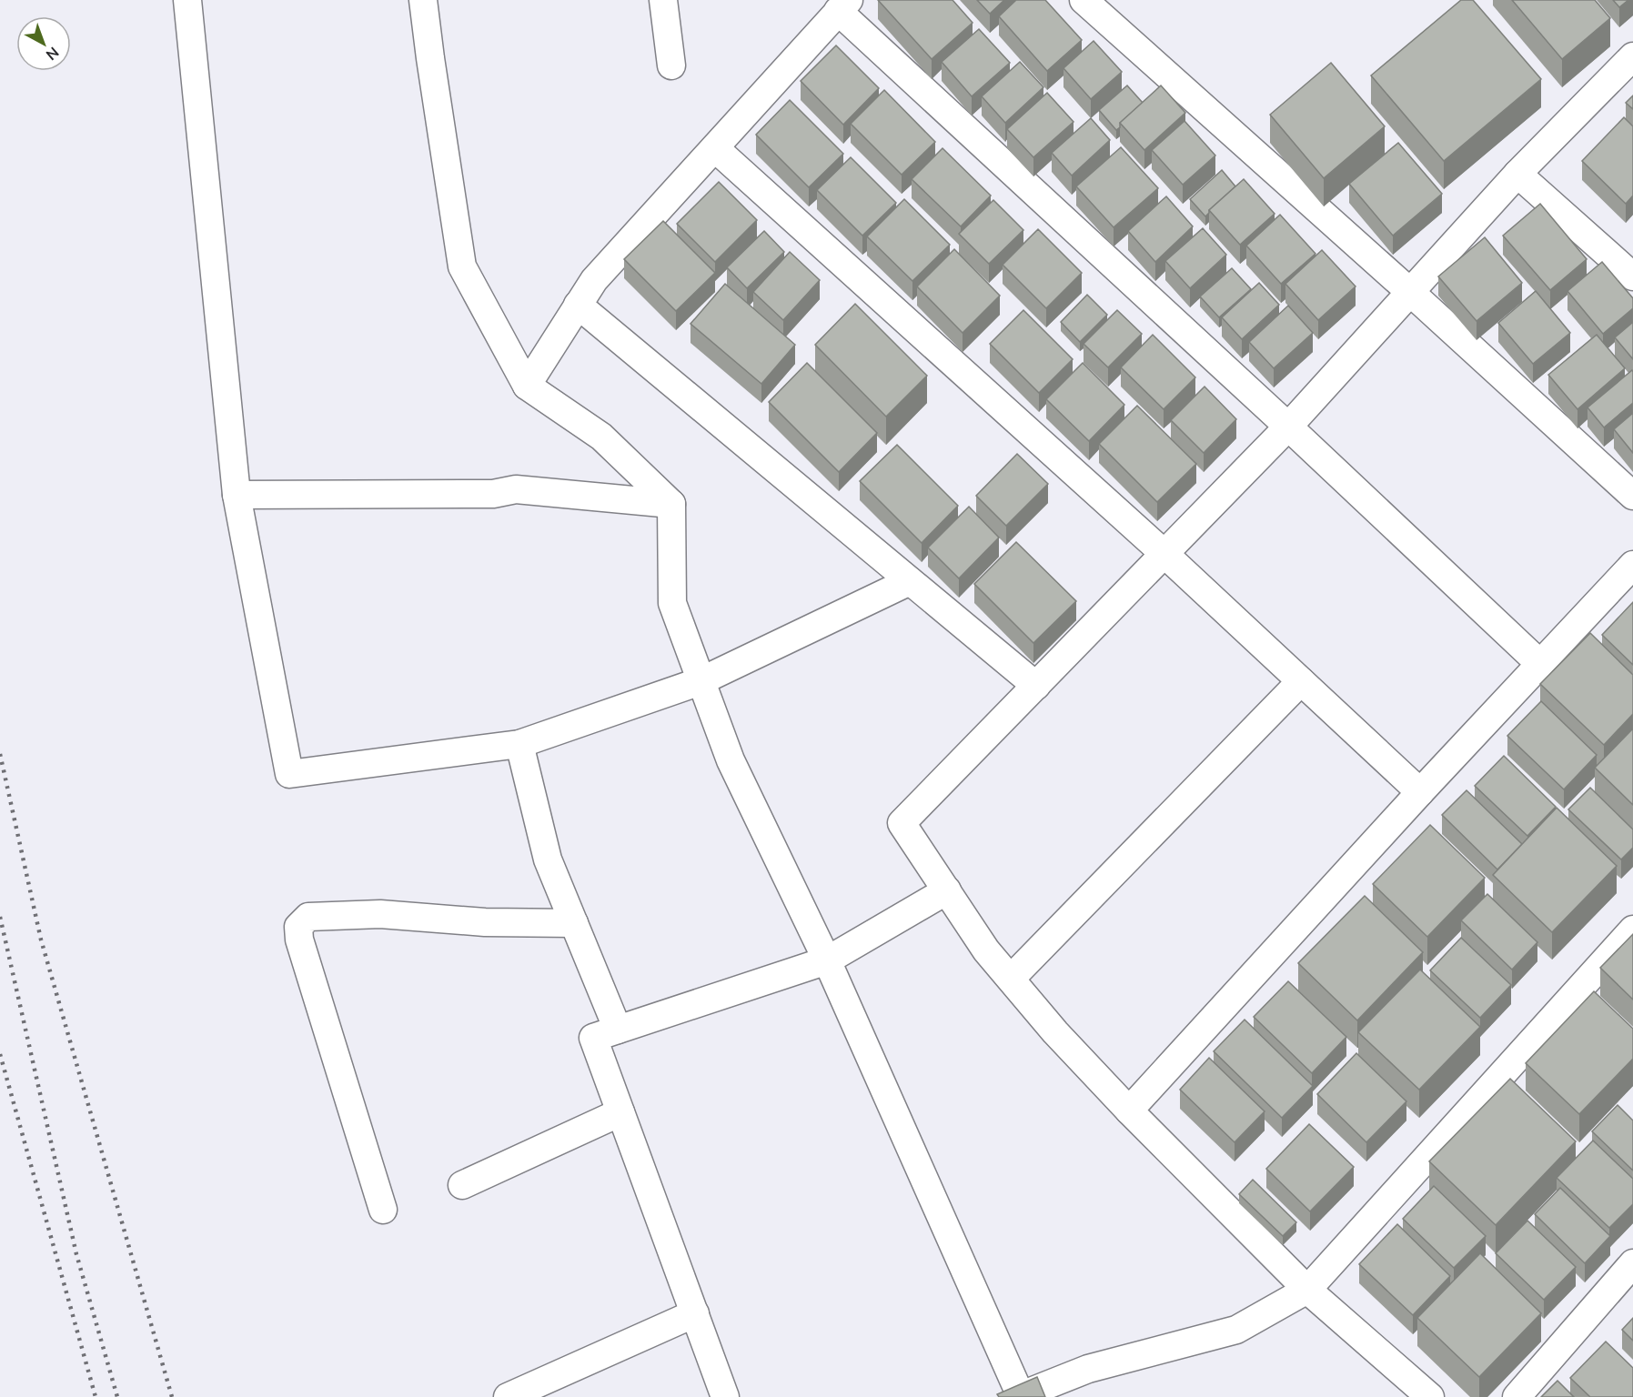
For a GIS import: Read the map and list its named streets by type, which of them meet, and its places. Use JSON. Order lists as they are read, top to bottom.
{
  "north": "bottom right"
}
